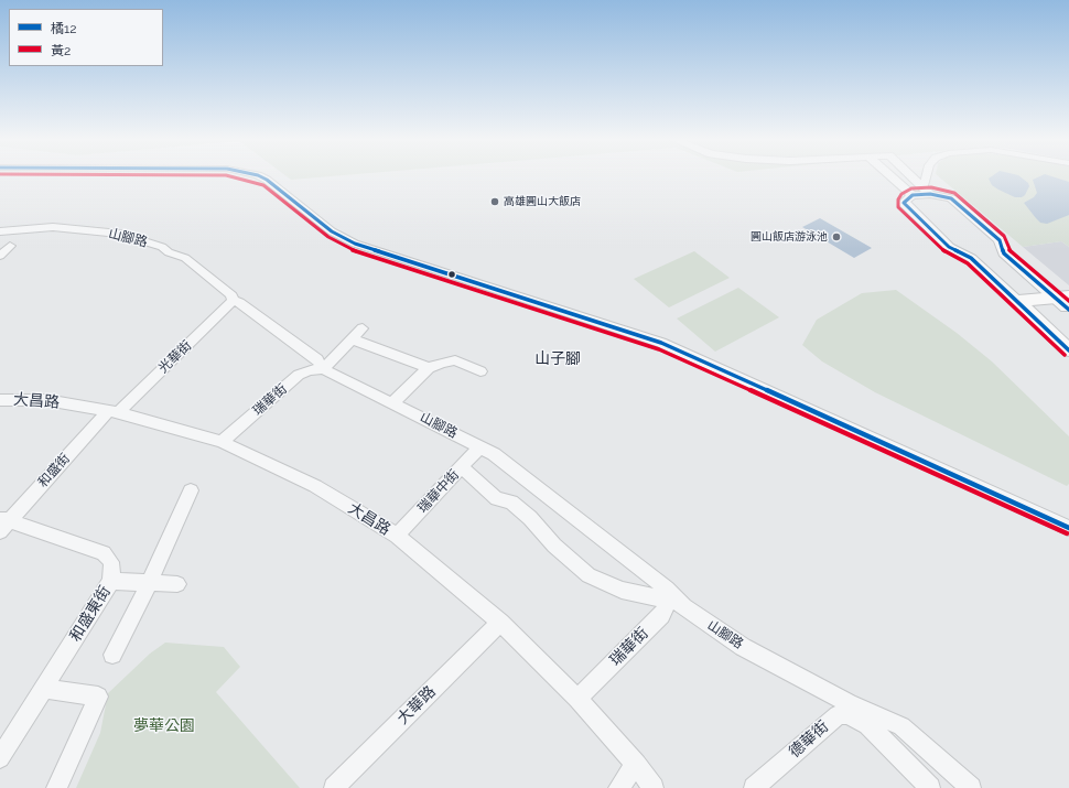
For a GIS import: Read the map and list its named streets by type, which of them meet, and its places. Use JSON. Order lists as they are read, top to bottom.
{
  "streets": {
    "street": [
      "山腳路",
      "光華街",
      "瑞華街",
      "大昌路",
      "和盛街",
      "瑞華中街",
      "和盛東街",
      "大華路",
      "德華街"
    ]
  },
  "crossings": [
    ["山腳路", "光華街"],
    ["山腳路", "瑞華街"],
    ["山腳路", "瑞華中街"],
    ["山腳路", "德華街"],
    ["光華街", "大昌路"],
    ["光華街", "和盛街"],
    ["瑞華街", "大昌路"],
    ["大昌路", "和盛街"],
    ["大昌路", "瑞華中街"],
    ["大昌路", "大華路"],
    ["和盛街", "和盛東街"]
  ],
  "districts": ["山子腳"],
  "parks": ["夢華公園"],
  "places": ["高雄圓山大飯店", "圓山飯店游泳池"],
  "lines": ["transit line 橘12", "transit line 黃2"],
  "legend": ["橘12", "黃2"]
}
